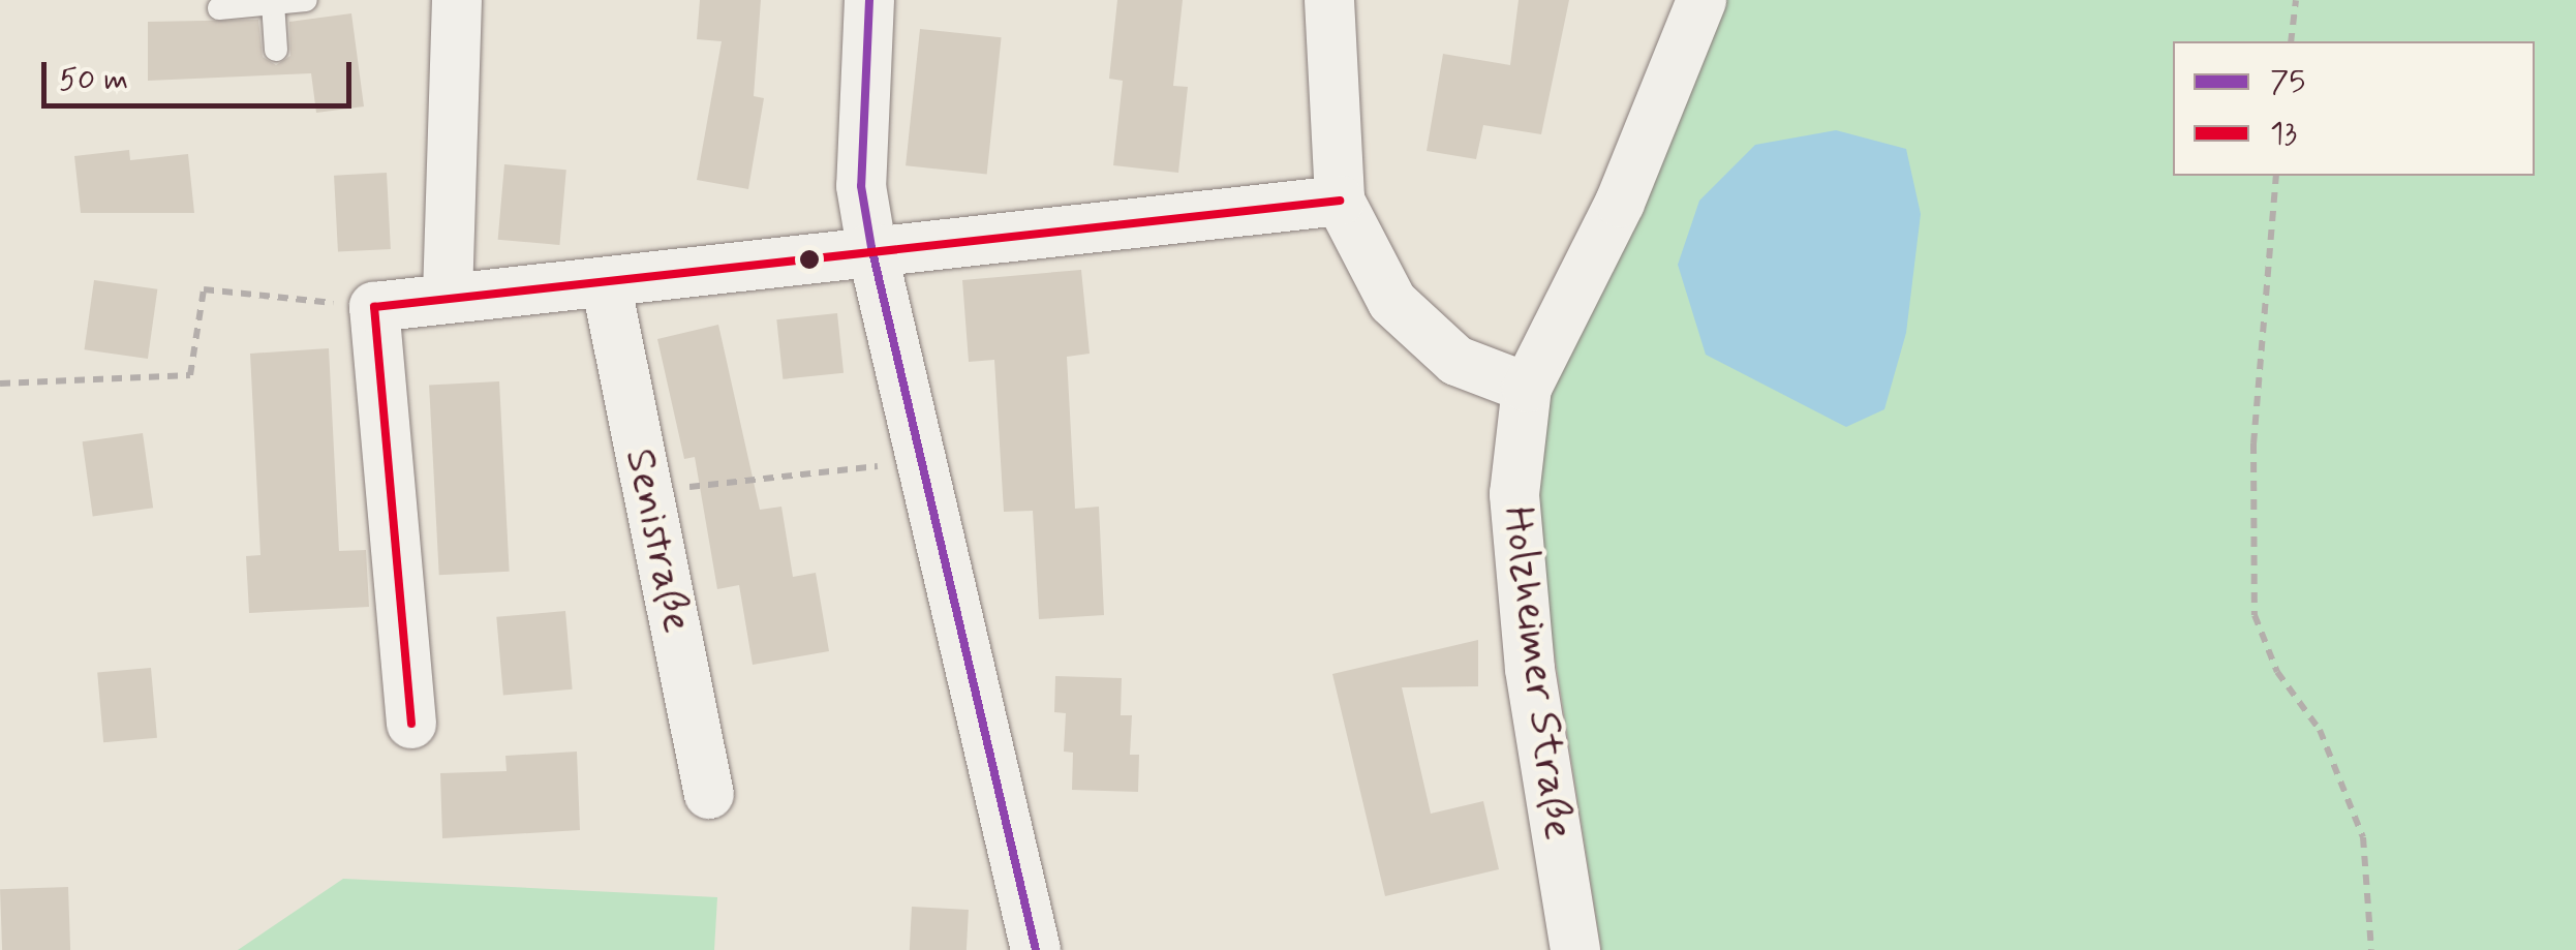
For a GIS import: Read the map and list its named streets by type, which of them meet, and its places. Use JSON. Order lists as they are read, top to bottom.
{
  "streets": {
    "street": ["Senistraße", "Holzheimer Straße"]
  },
  "lines": ["transit line 75", "transit line 13"],
  "legend": ["75", "13"],
  "scale_bar": "50 m"
}
